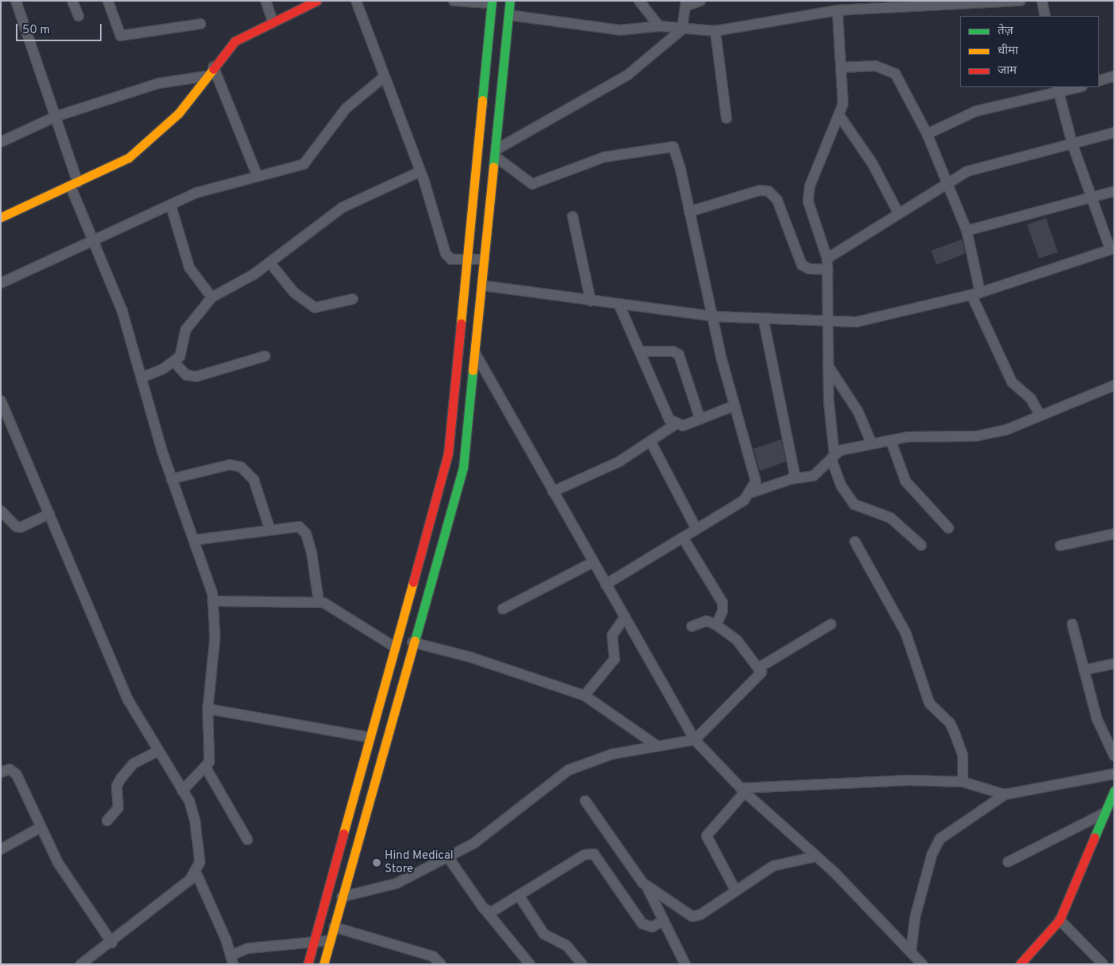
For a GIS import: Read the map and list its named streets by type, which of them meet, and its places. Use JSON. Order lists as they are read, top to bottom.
{
  "places": ["Hind Medical Store"],
  "legend": ["तेज़", "धीमा", "जाम"],
  "scale_bar": "50 m"
}
